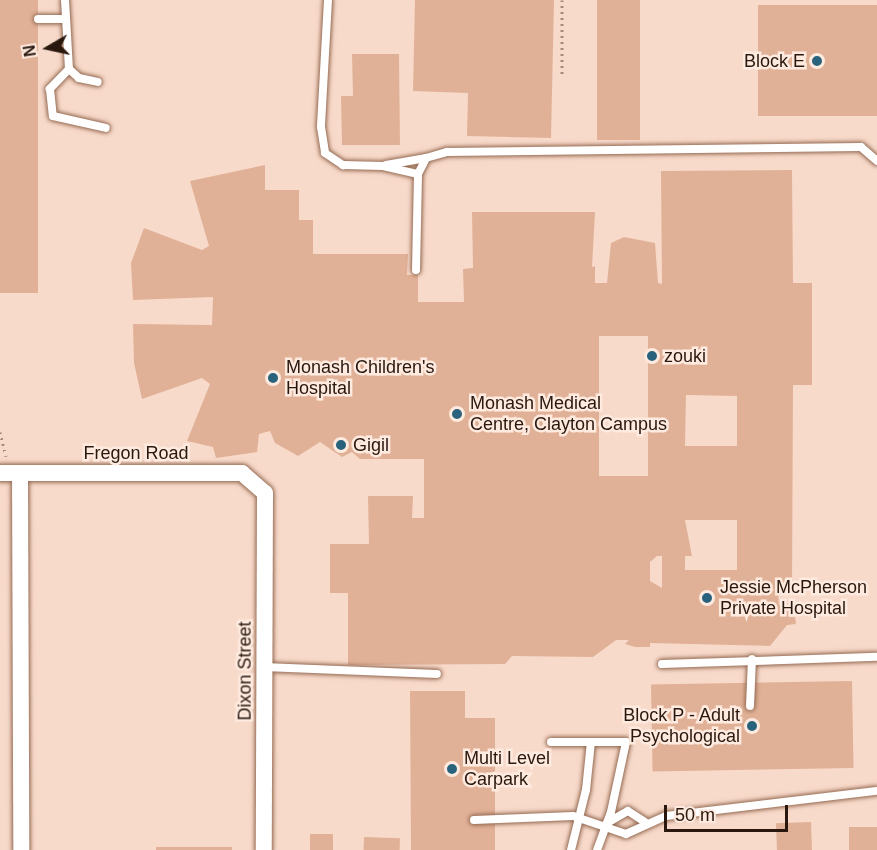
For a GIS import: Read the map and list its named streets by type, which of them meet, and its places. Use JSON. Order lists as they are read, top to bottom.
{
  "streets": {
    "street": ["Fregon Road", "Dixon Street"]
  },
  "crossings": [
    ["Fregon Road", "Dixon Street"]
  ],
  "places": [
    "Block E",
    "zouki",
    "Monash Children's Hospital",
    "Monash Medical Centre, Clayton Campus",
    "Gigil",
    "Jessie McPherson Private Hospital",
    "Block P - Adult Psychological",
    "Multi Level Carpark"
  ],
  "scale_bar": "50 m",
  "north": "left"
}
